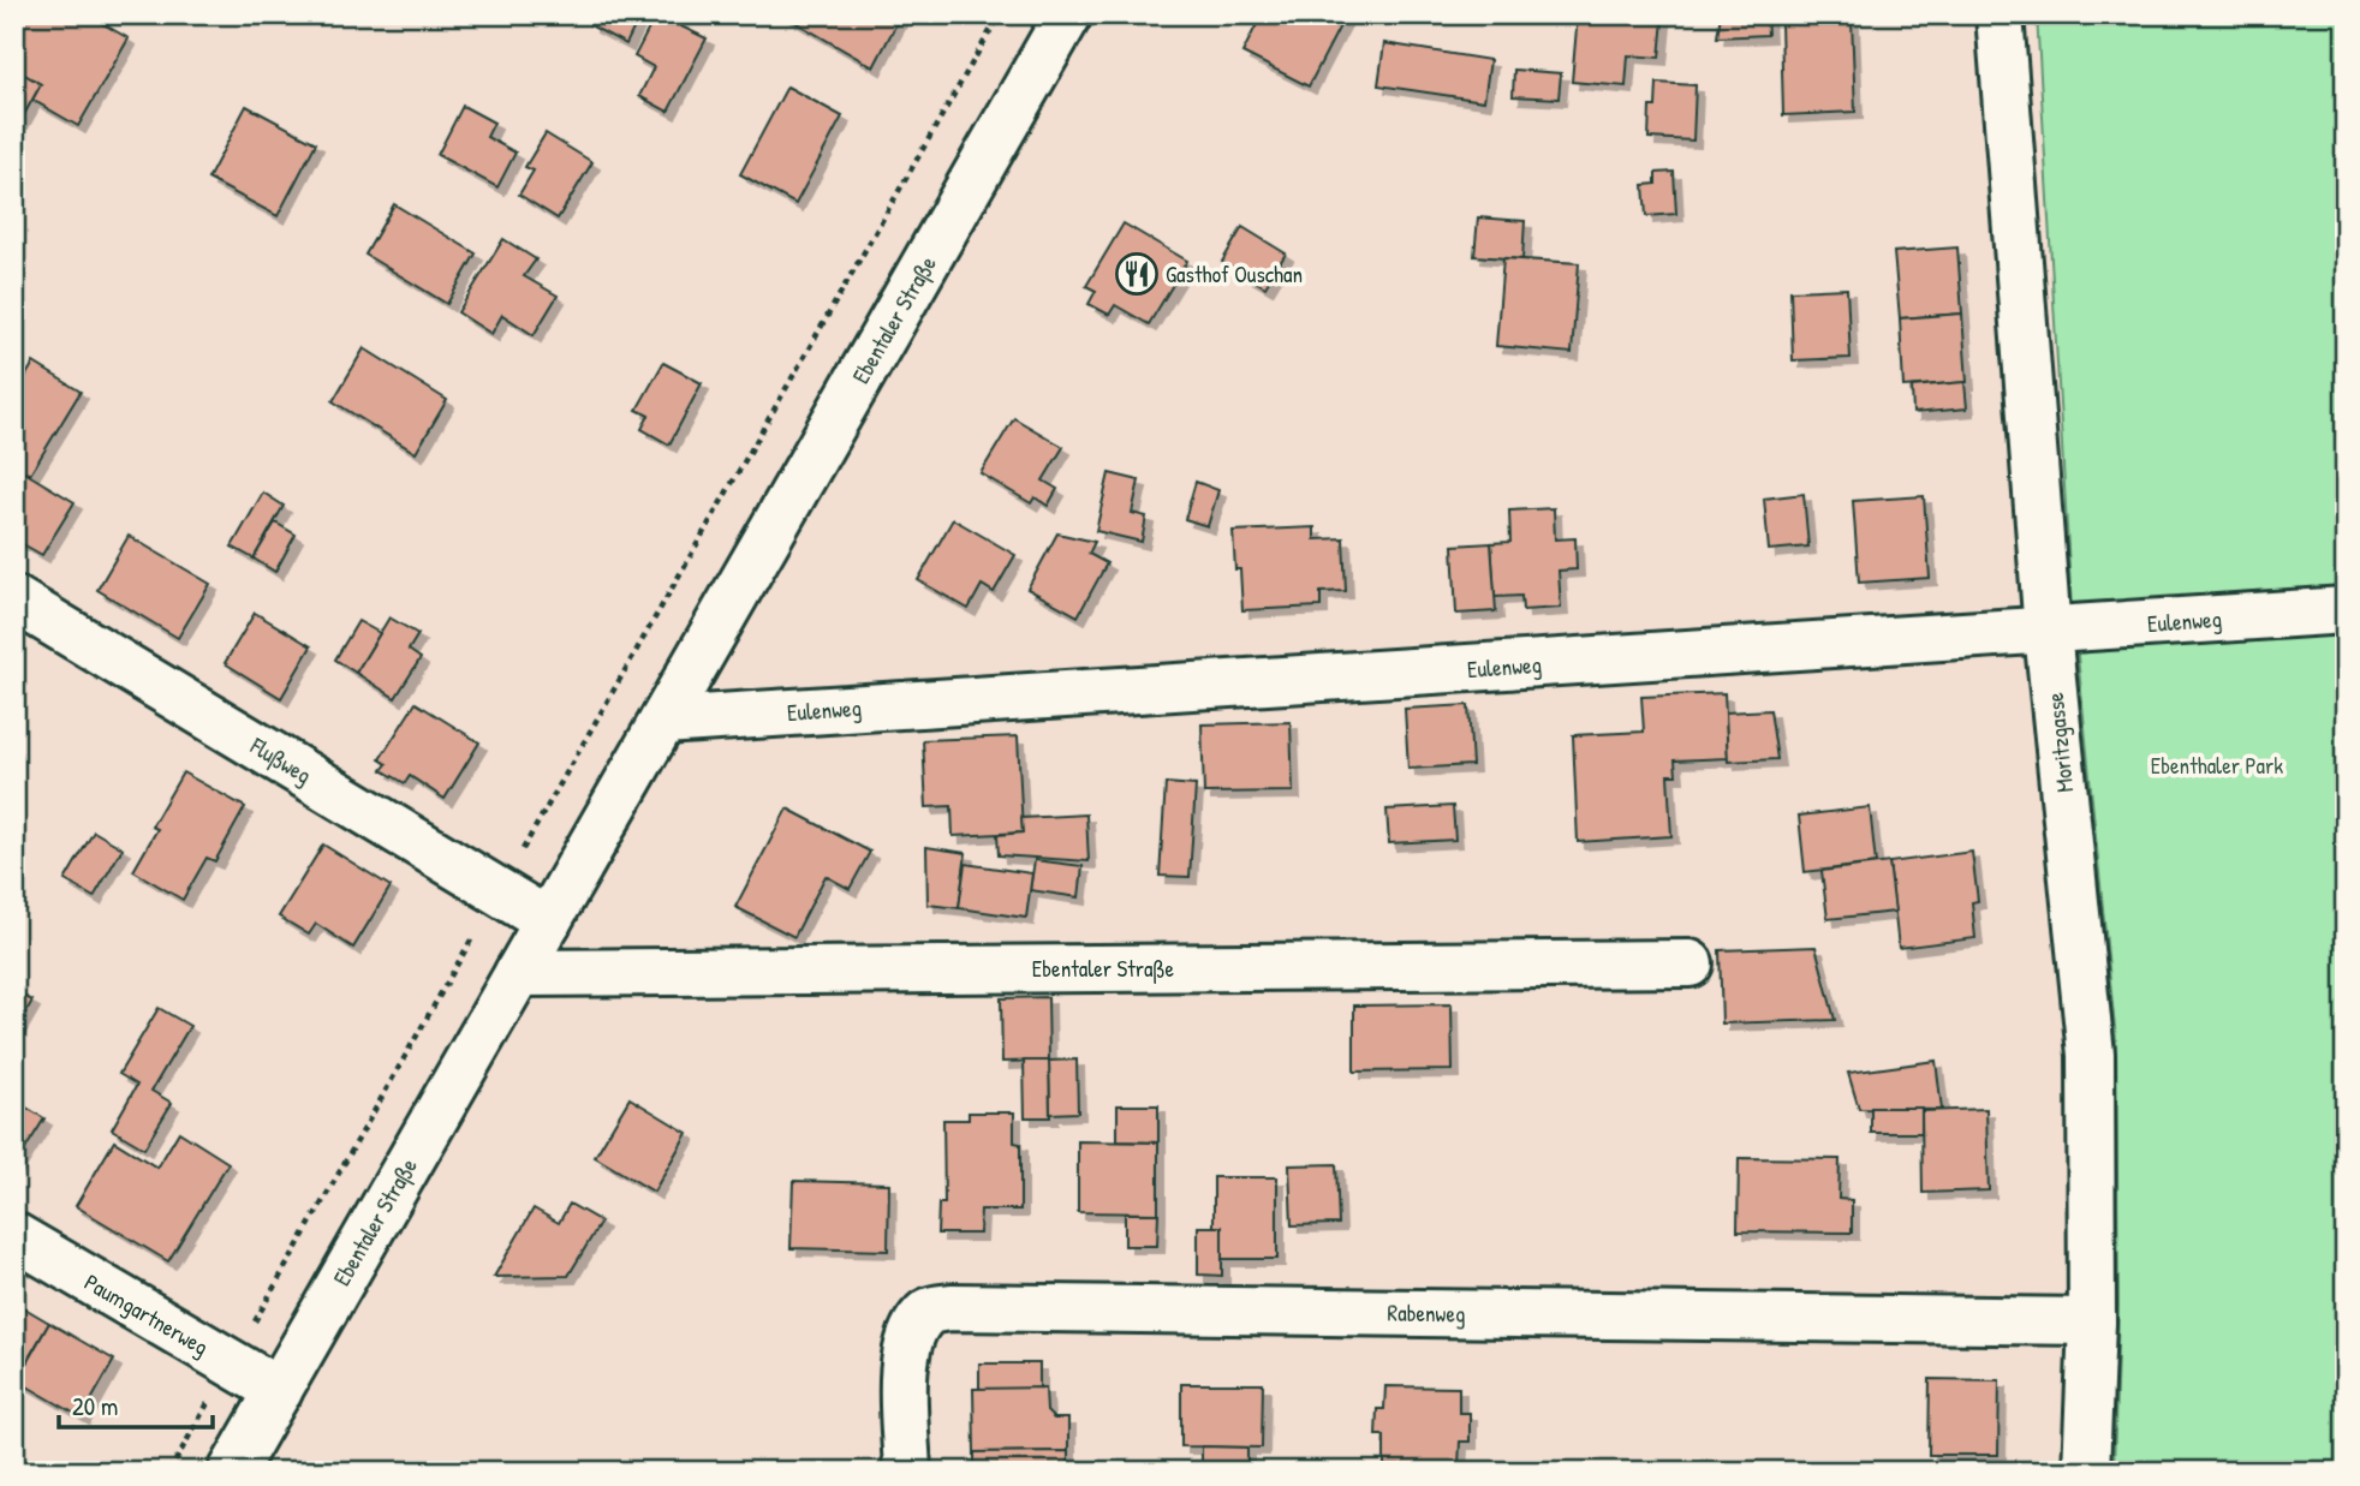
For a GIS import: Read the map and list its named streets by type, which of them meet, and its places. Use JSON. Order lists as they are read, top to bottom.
{
  "streets": {
    "street": [
      "Ebentaler Straße",
      "Eulenweg",
      "Moritzgasse",
      "Flußweg",
      "Rabenweg",
      "Paumgartnerweg"
    ]
  },
  "crossings": [
    ["Ebentaler Straße", "Eulenweg"],
    ["Ebentaler Straße", "Flußweg"],
    ["Ebentaler Straße", "Paumgartnerweg"],
    ["Eulenweg", "Moritzgasse"],
    ["Moritzgasse", "Rabenweg"]
  ],
  "parks": ["Ebenthaler Park"],
  "places": {
    "restaurant": ["Gasthof Ouschan"]
  },
  "scale_bar": "20 m"
}
